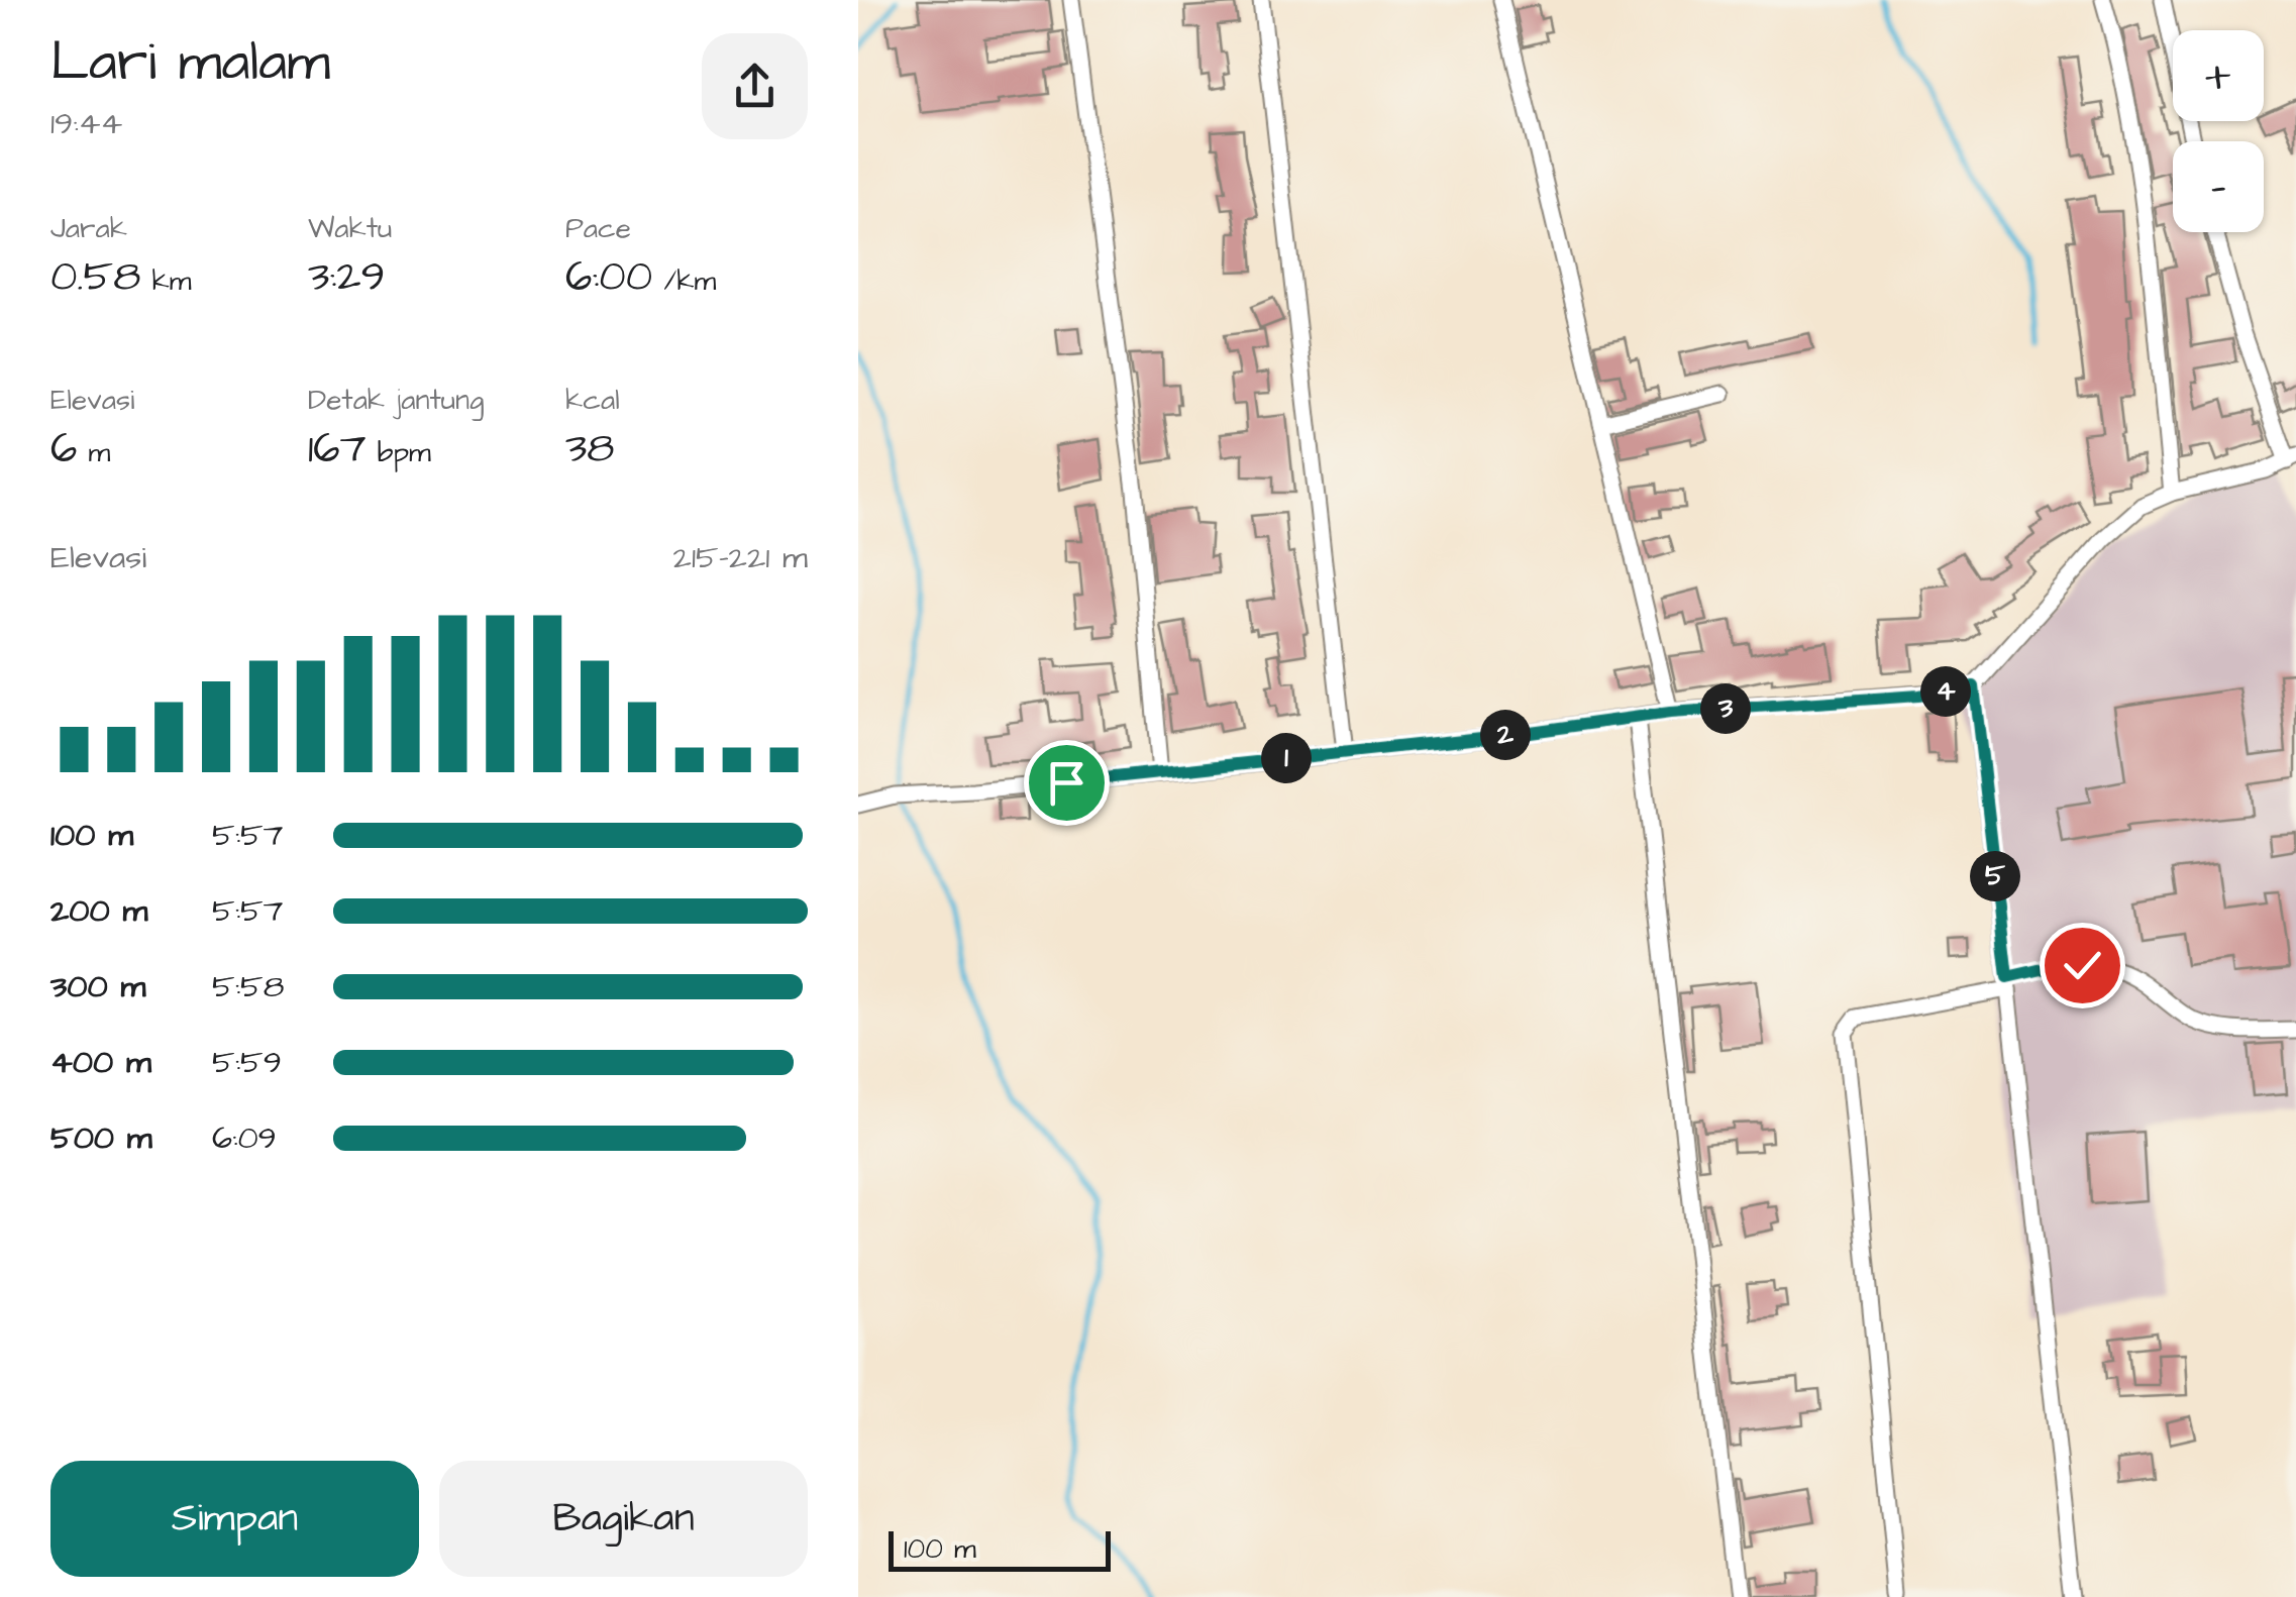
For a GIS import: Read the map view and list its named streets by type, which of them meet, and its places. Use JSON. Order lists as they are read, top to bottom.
{
  "scale_bar": "100 m",
  "page": {
    "heading": ["Lari malam", "19:44"],
    "map_buttons": ["+", "−"],
    "stats": [
      ["Jarak", "0.58 km"],
      ["Waktu", "3:29"],
      ["Pace", "6:00 /km"],
      ["Elevasi", "6 m"],
      ["Detak jantung", "167 bpm"],
      ["kcal", "38"]
    ],
    "chart": ["Elevasi", "215–221 m"],
    "pins": [
      "4",
      "3",
      "2",
      "1",
      "5"
    ],
    "list": [
      {
        "name": "100 m",
        "note": "5:57"
      },
      {
        "name": "200 m",
        "note": "5:57"
      },
      {
        "name": "300 m",
        "note": "5:58"
      },
      {
        "name": "400 m",
        "note": "5:59"
      },
      {
        "name": "500 m",
        "note": "6:09"
      }
    ],
    "buttons": ["Simpan", "Bagikan"],
    "scale": "100 m"
  }
}
